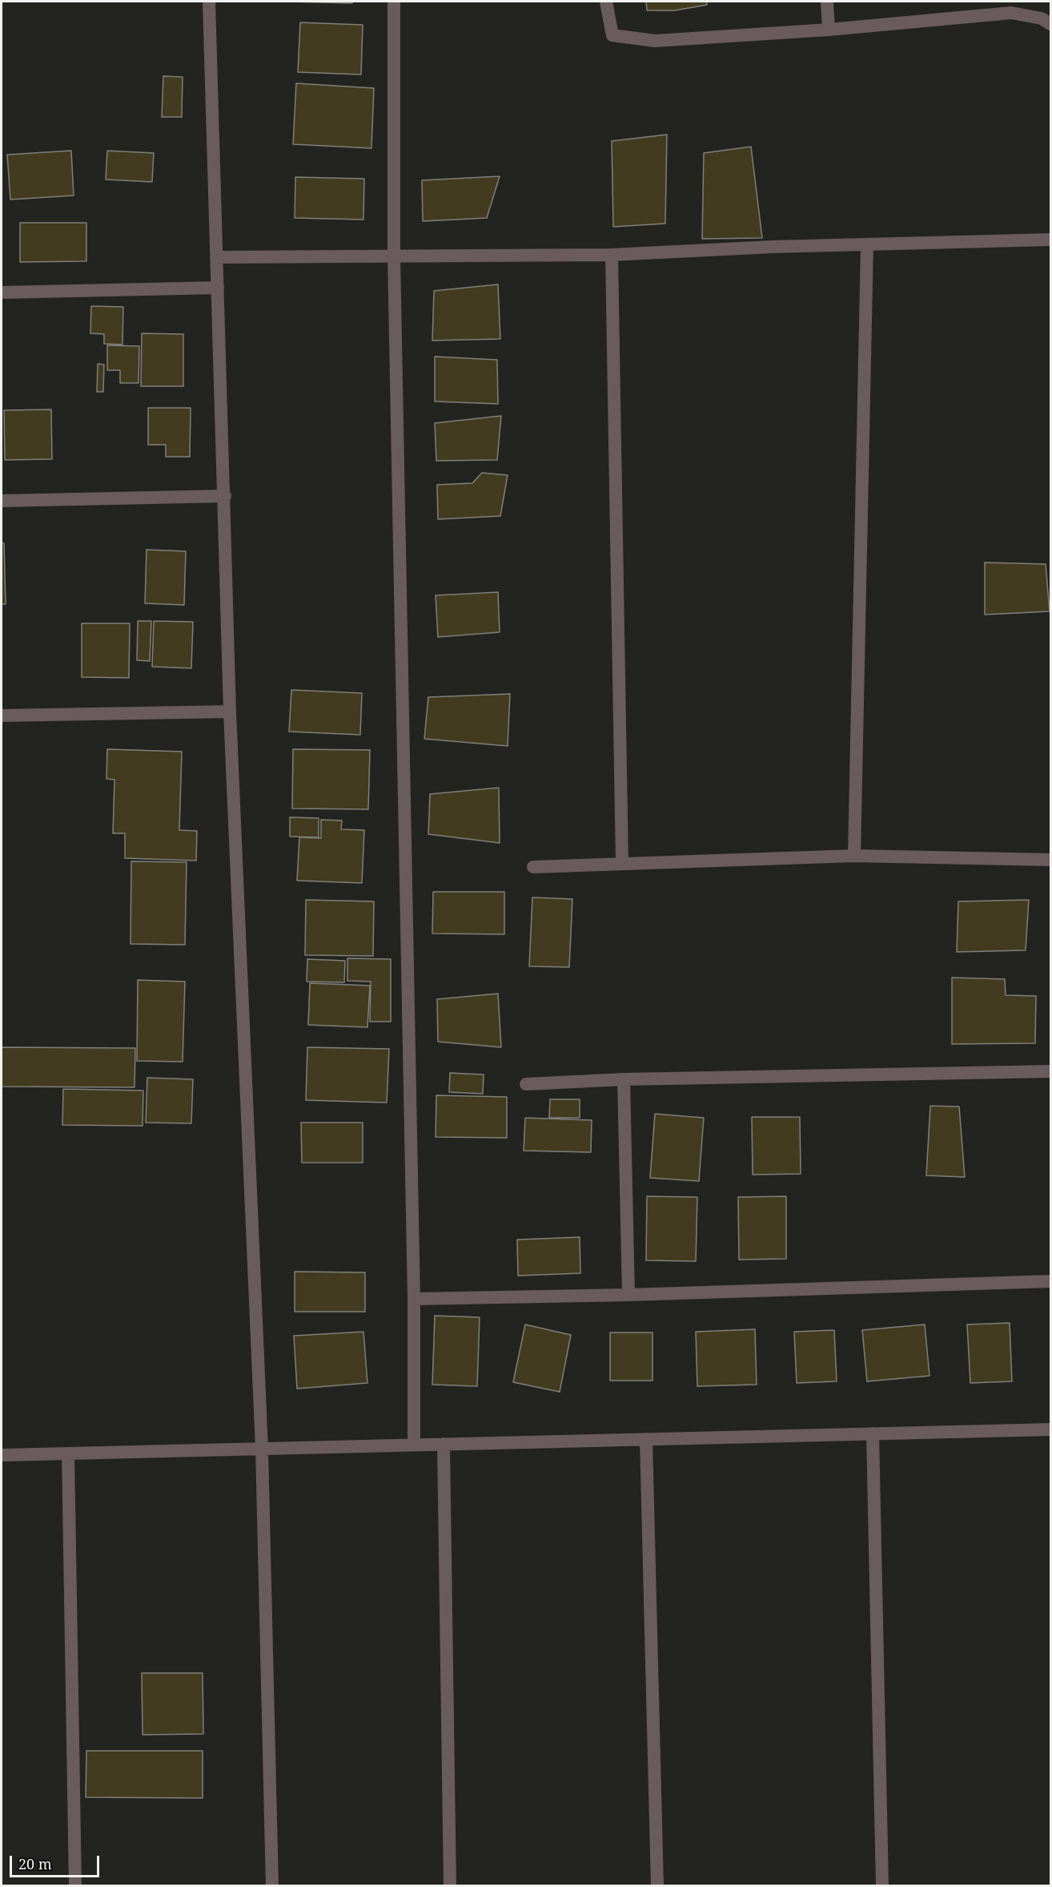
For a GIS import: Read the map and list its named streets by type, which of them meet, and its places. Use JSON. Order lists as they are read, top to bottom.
{
  "scale_bar": "20 m"
}
